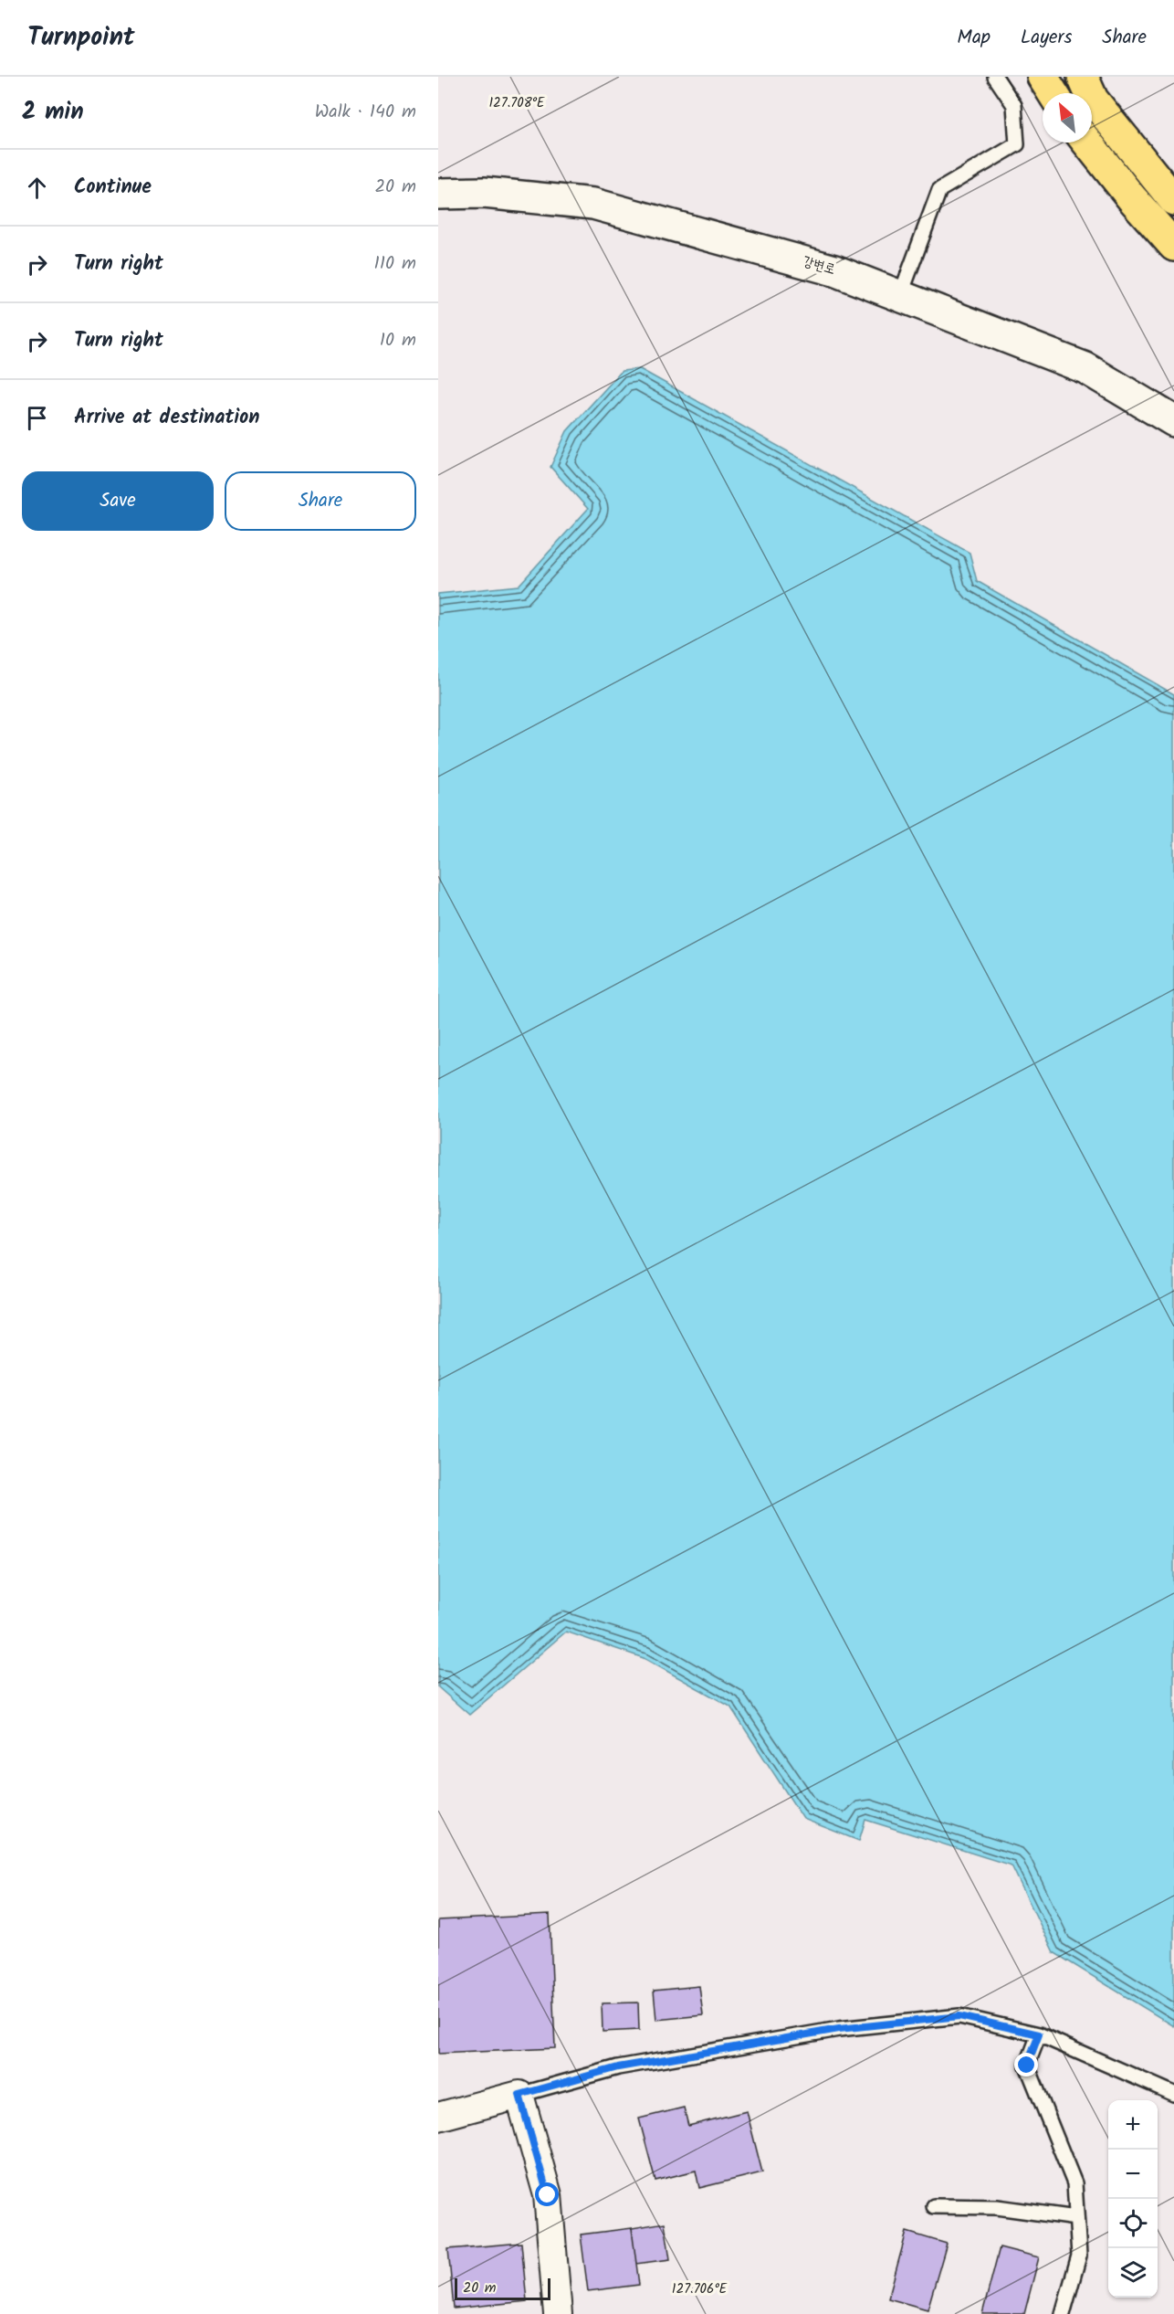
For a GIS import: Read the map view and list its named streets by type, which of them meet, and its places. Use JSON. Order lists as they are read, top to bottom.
{
  "streets": {
    "main road": ["강변로"]
  },
  "scale_bar": "20 m",
  "north": "top left",
  "page": {
    "header": "Turnpoint",
    "nav": ["Map", "Layers", "Share"],
    "heading": ["2 min", "Walk · 140 m"],
    "list": [
      ["Continue", "20 m"],
      ["Turn right", "110 m"],
      ["Turn right", "10 m"],
      "Arrive at destination"
    ],
    "buttons": ["Save", "Share"],
    "map_buttons": ["+", "−"],
    "scale": "20 m"
  },
  "coordinates": ["127.708°E", "127.706°E"]
}
